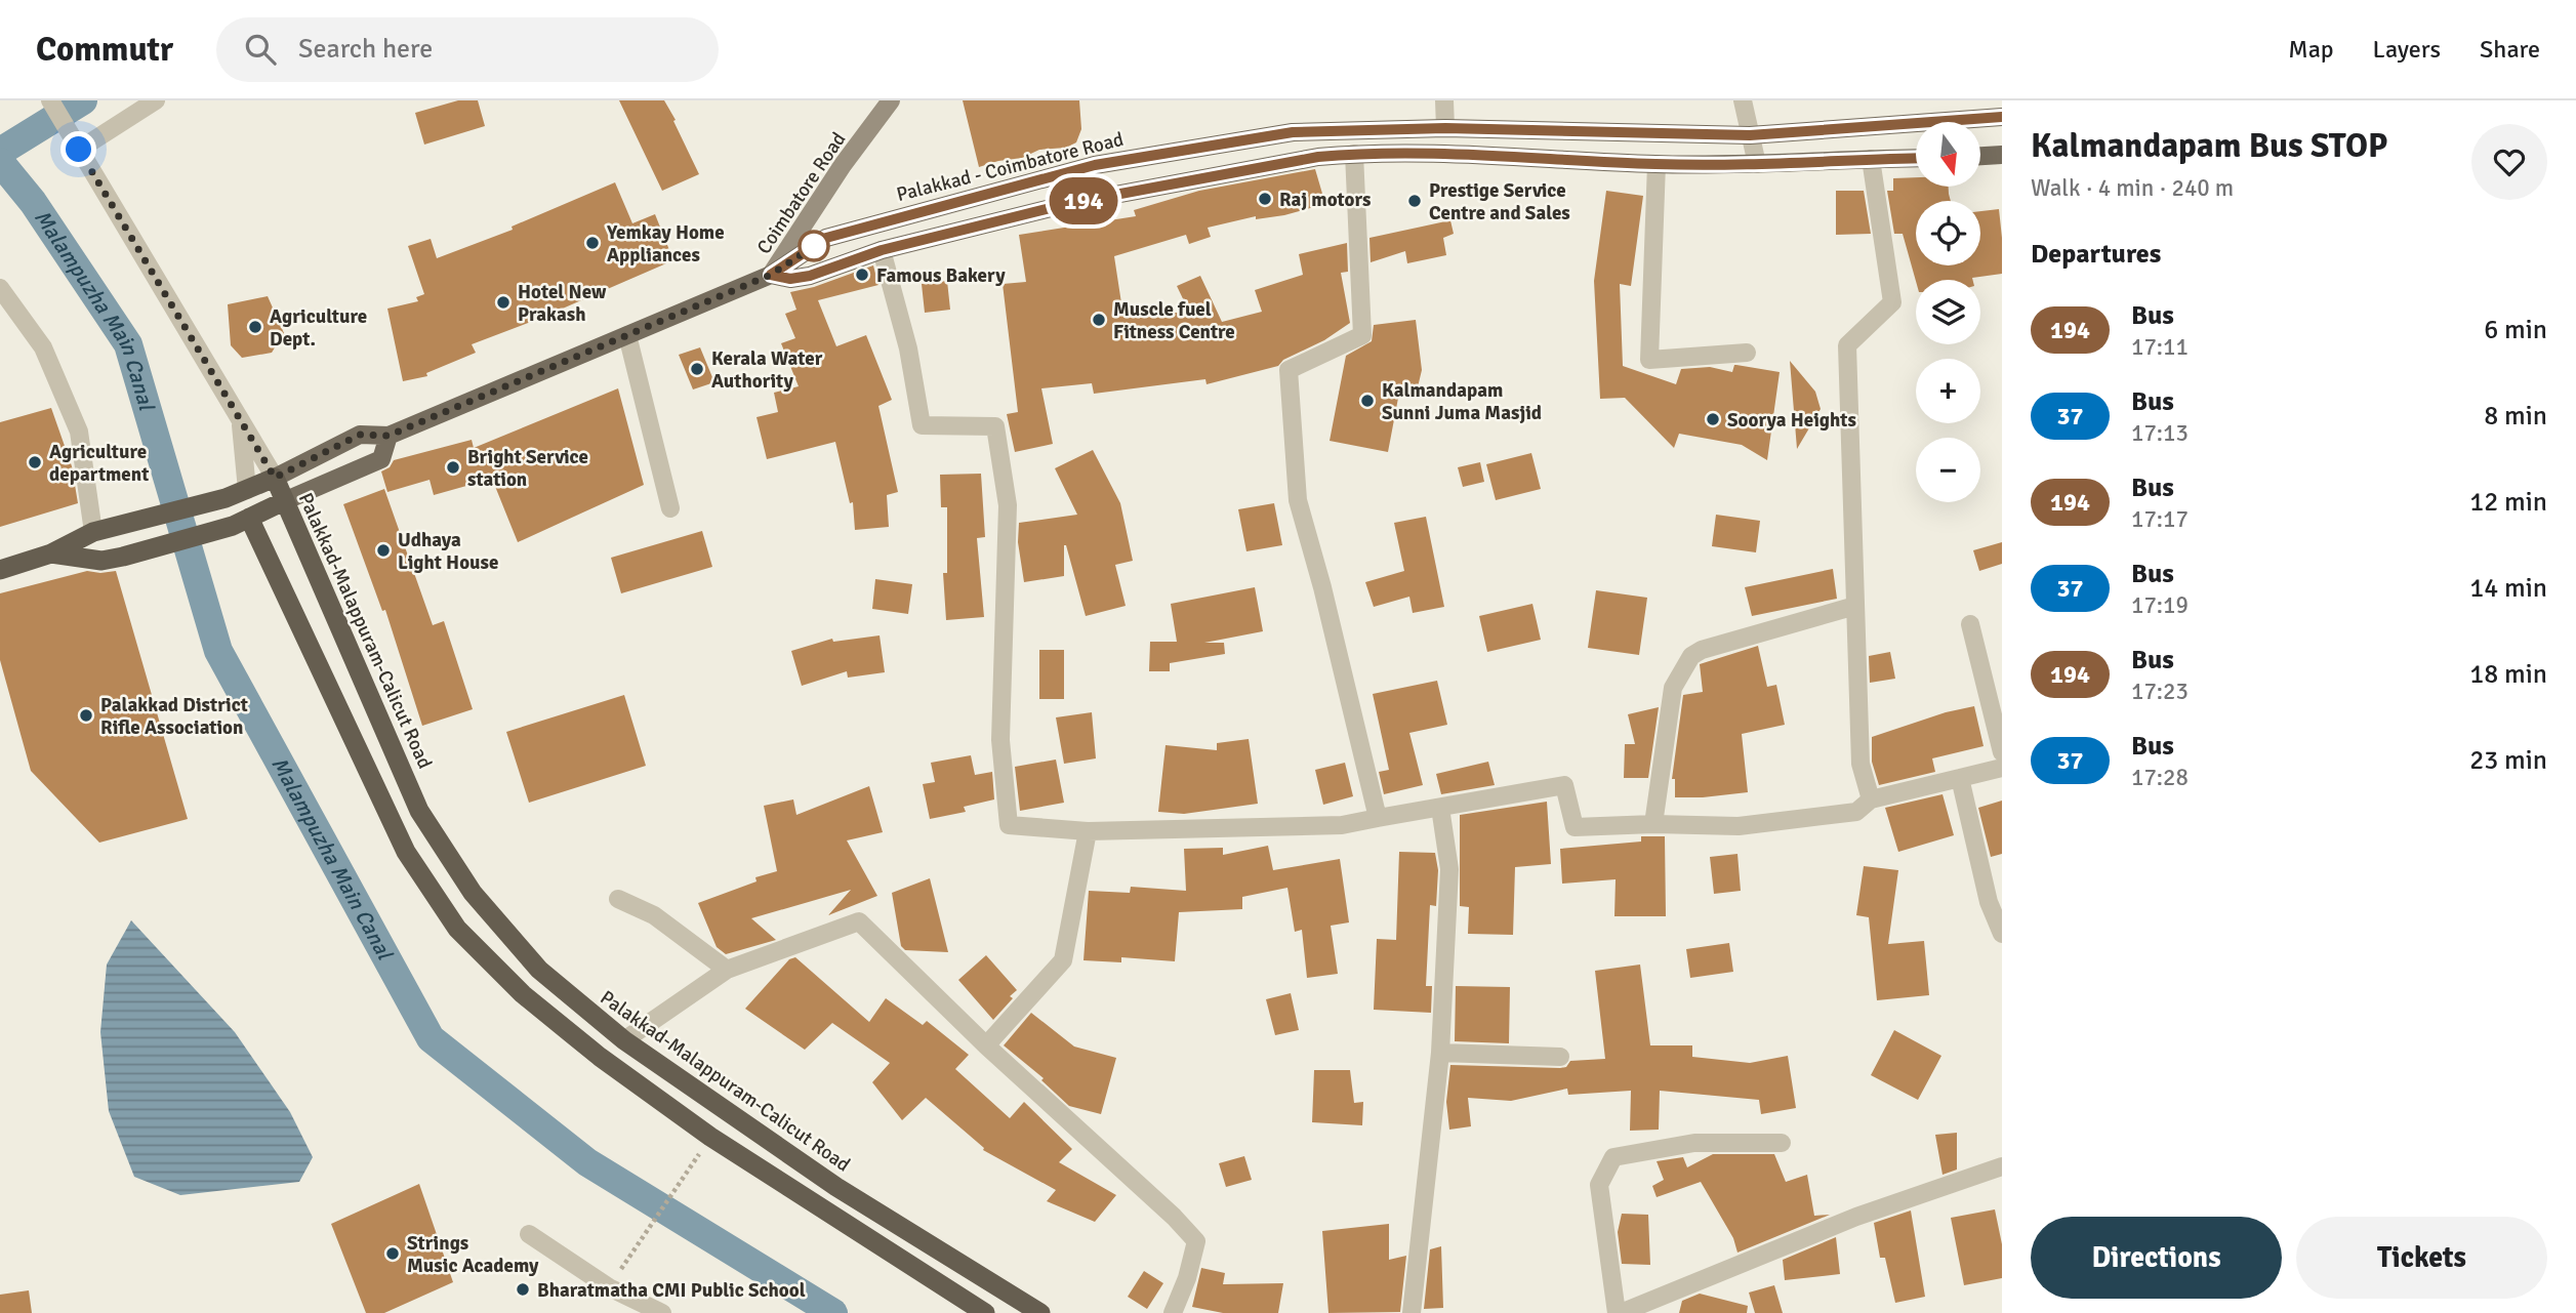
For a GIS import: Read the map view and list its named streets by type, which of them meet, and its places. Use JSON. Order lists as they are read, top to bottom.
{
  "streets": {
    "highway": ["Palakkad - Coimbatore Road", "Palakkad-Malappuram-Calicut Road"],
    "main road": ["Coimbatore Road"]
  },
  "crossings": [
    ["Palakkad - Coimbatore Road", "Coimbatore Road"],
    ["Palakkad - Coimbatore Road", "Palakkad-Malappuram-Calicut Road"]
  ],
  "water": ["Malampuzha Main Canal"],
  "places": [
    "Raj motors",
    "Prestige Service Centre and Sales",
    "Yemkay Home Appliances",
    "Famous Bakery",
    "Hotel New Prakash",
    "Muscle fuel Fitness Centre",
    "Agriculture Dept.",
    "Kerala Water Authority",
    "Kalmandapam Sunni Juma Masjid",
    "Soorya Heights",
    "Agriculture department",
    "Bright Service station",
    "Udhaya Light House",
    "Palakkad District Rifle Association",
    "Strings Music Academy",
    "Bharatmatha CMI Public School"
  ],
  "lines": ["bus line 194"],
  "north": "bottom",
  "page": {
    "header": "Commutr",
    "search": "Search here",
    "nav": ["Map", "Layers", "Share"],
    "on_map": "194",
    "heading": [
      ["Kalmandapam Bus STOP", "Walk · 4 min · 240 m"],
      "Departures"
    ],
    "map_buttons": ["+", "−"],
    "list": [
      {
        "mark": "194",
        "name": "Bus",
        "note": "17:11",
        "value": "6 min"
      },
      {
        "mark": "37",
        "name": "Bus",
        "note": "17:13",
        "value": "8 min"
      },
      {
        "mark": "194",
        "name": "Bus",
        "note": "17:17",
        "value": "12 min"
      },
      {
        "mark": "37",
        "name": "Bus",
        "note": "17:19",
        "value": "14 min"
      },
      {
        "mark": "194",
        "name": "Bus",
        "note": "17:23",
        "value": "18 min"
      },
      {
        "mark": "37",
        "name": "Bus",
        "note": "17:28",
        "value": "23 min"
      }
    ],
    "buttons": ["Directions", "Tickets"]
  }
}
